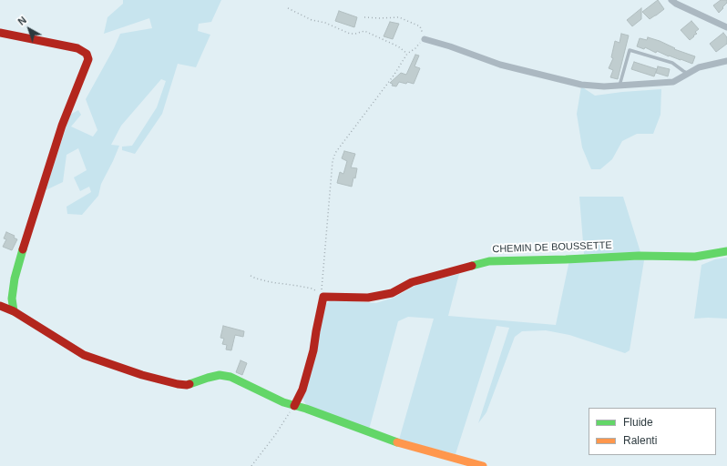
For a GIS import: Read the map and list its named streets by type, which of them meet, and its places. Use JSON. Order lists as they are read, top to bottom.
{
  "streets": {
    "street": ["CHEMIN DE BOUSSETTE"]
  },
  "legend": ["Fluide", "Ralenti"],
  "north": "top left"
}
